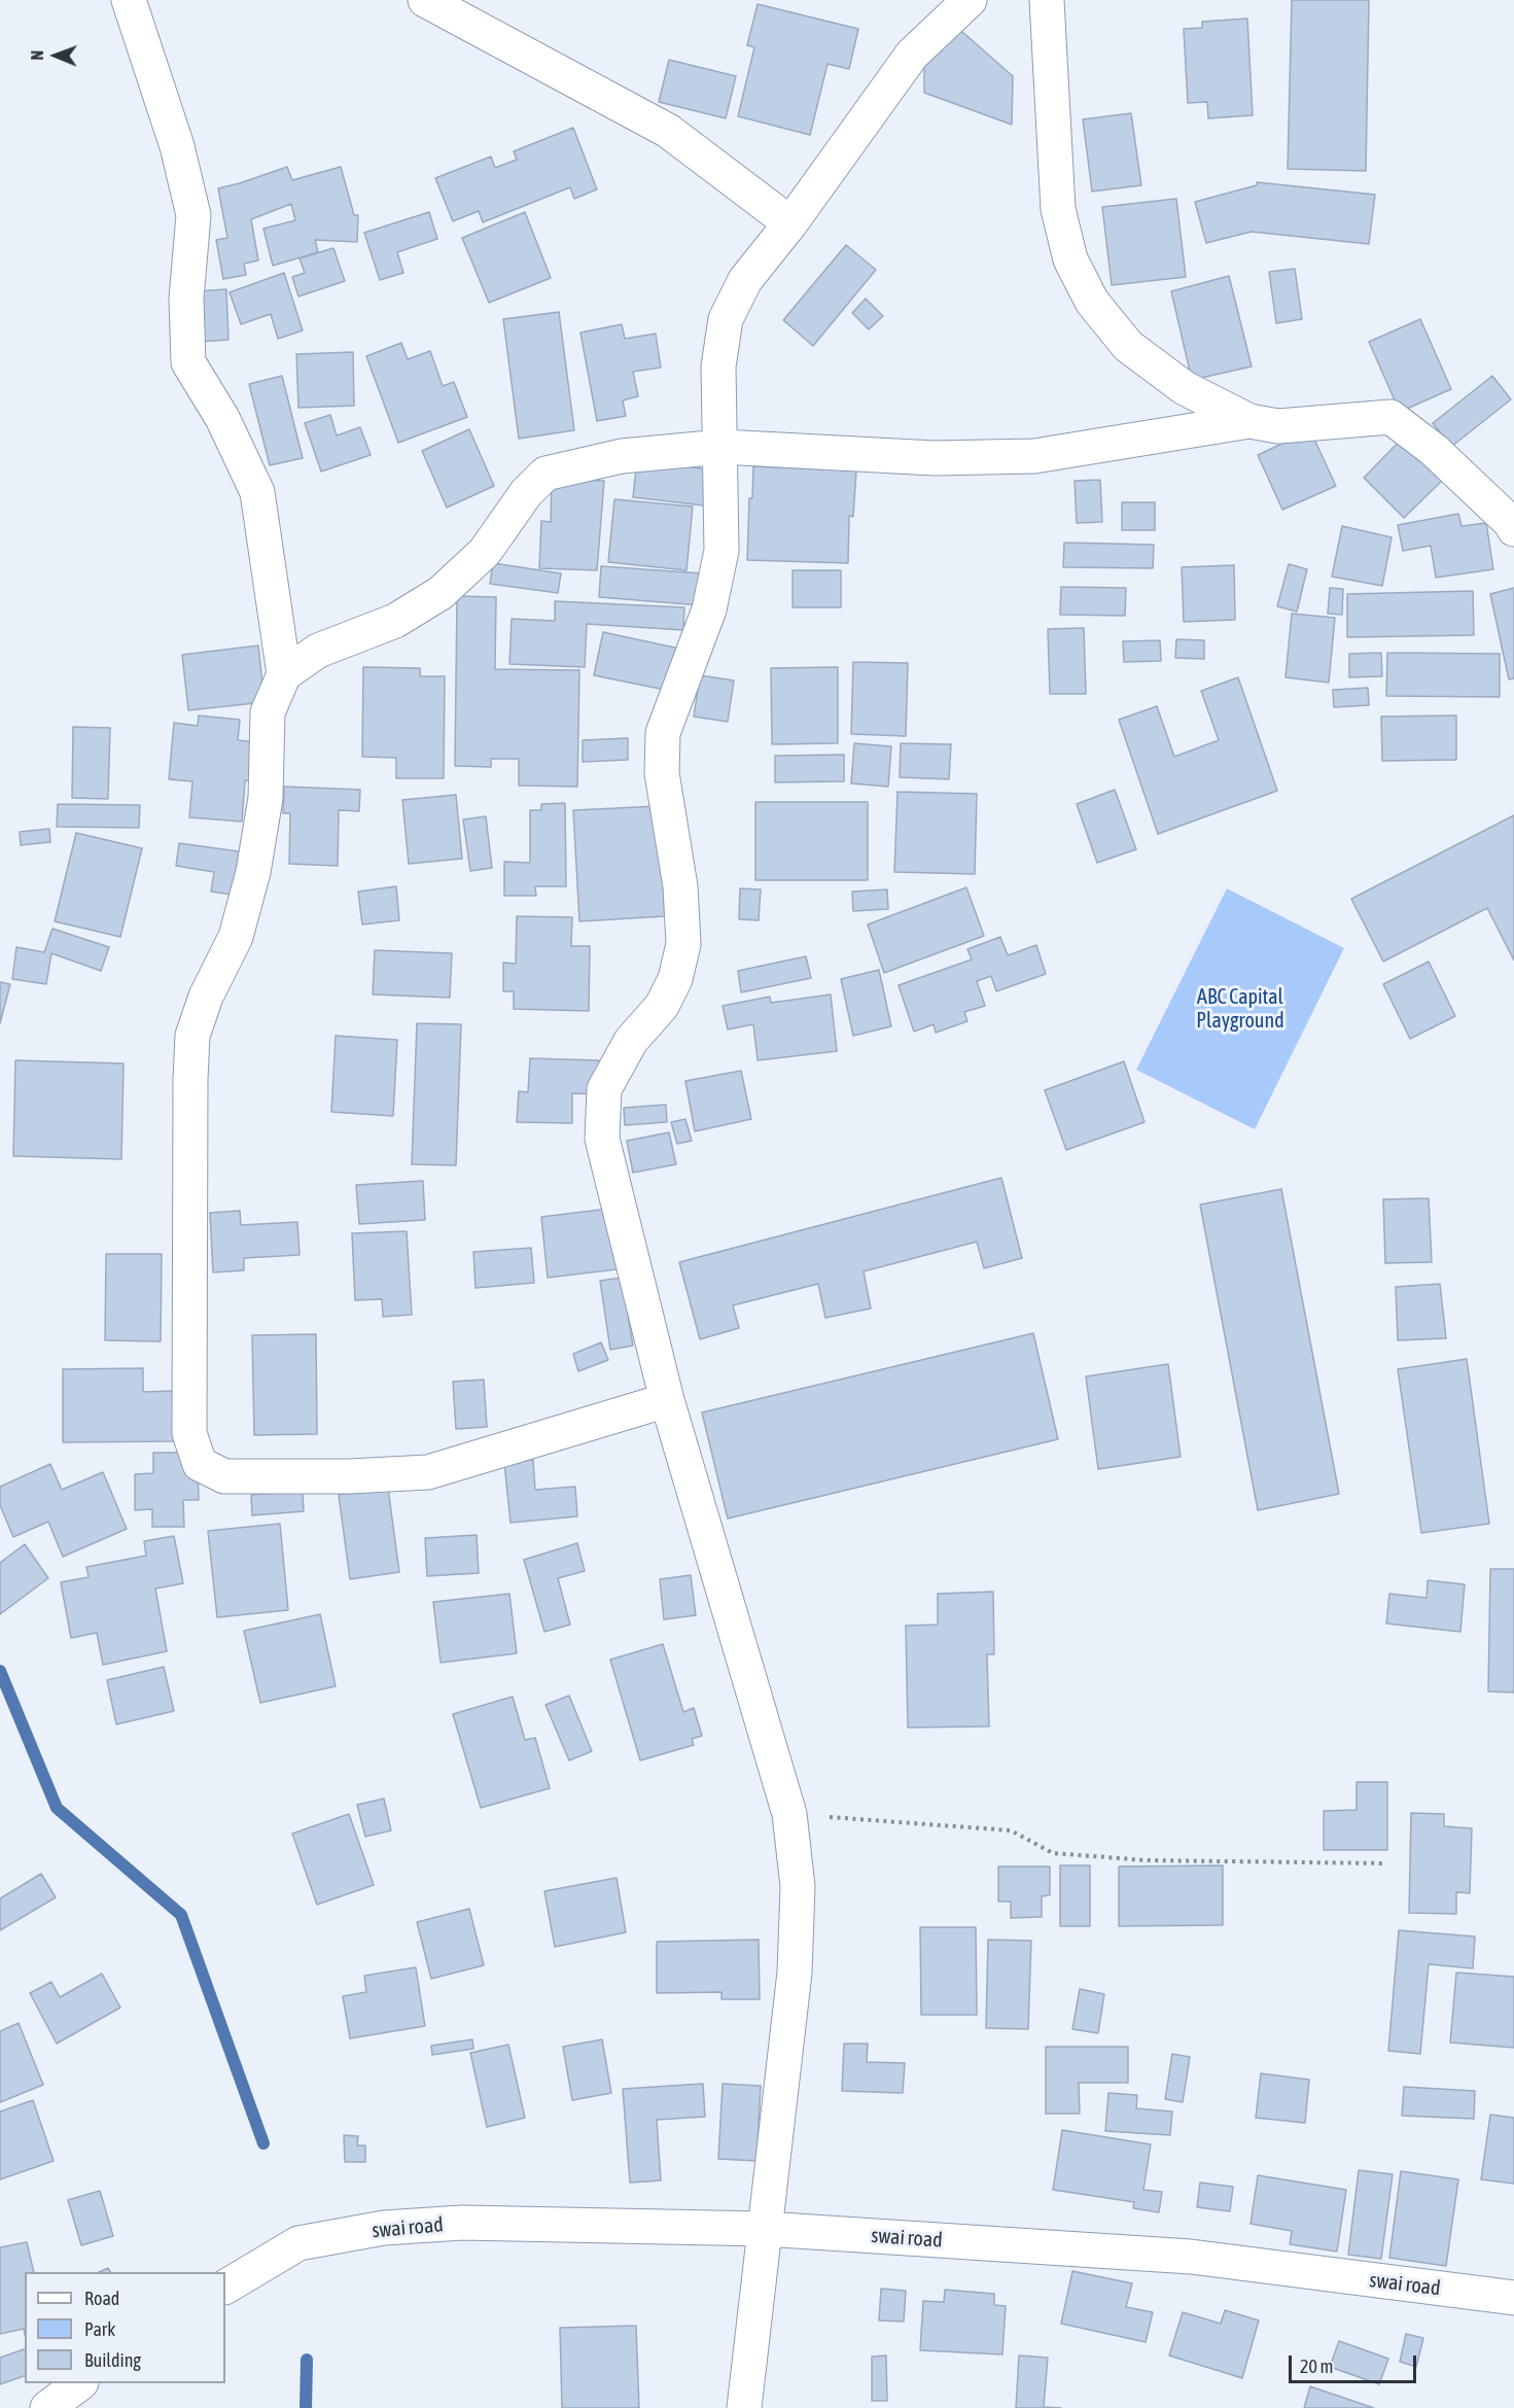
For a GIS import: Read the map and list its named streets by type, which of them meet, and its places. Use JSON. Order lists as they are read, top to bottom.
{
  "streets": {
    "street": ["swai road"]
  },
  "parks": ["ABC Capital Playground"],
  "legend": ["Road", "Park", "Building"],
  "scale_bar": "20 m",
  "north": "left"
}
